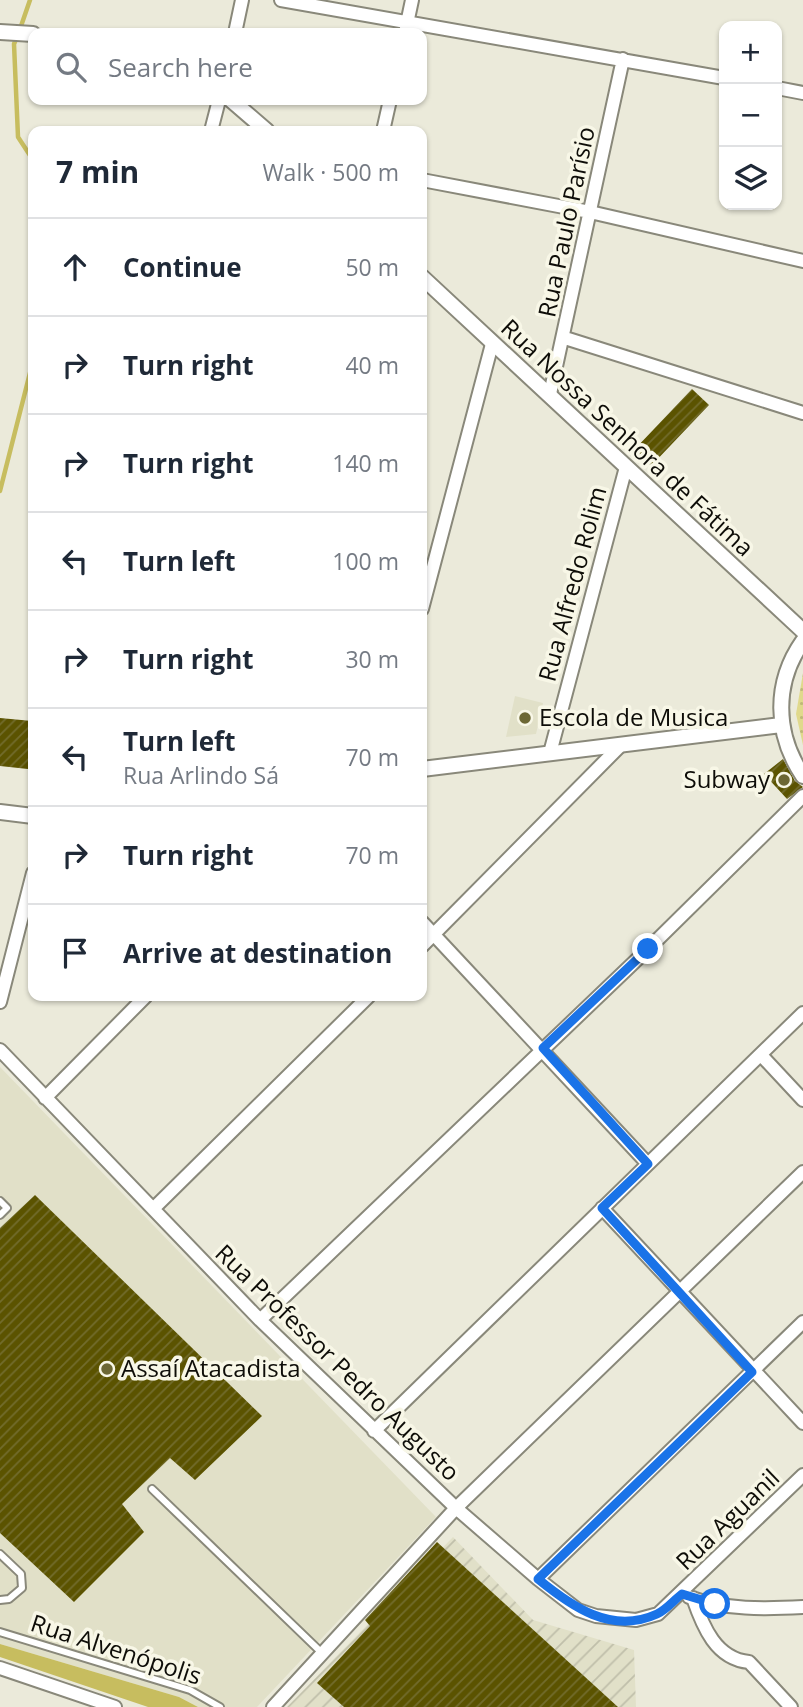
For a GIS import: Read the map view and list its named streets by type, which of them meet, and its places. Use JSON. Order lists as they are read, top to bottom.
{
  "streets": {
    "street": [
      "Rua Paulo Parísio",
      "Rua Nossa Senhora de Fátima",
      "Rua Alfredo Rolim",
      "Rua Professor Pedro Augusto",
      "Rua Aguanil"
    ],
    "lane": ["Rua Alvenópolis"]
  },
  "crossings": [
    ["Rua Paulo Parísio", "Rua Nossa Senhora de Fátima"],
    ["Rua Nossa Senhora de Fátima", "Rua Alfredo Rolim"],
    ["Rua Professor Pedro Augusto", "Rua Aguanil"]
  ],
  "places": ["Escola de Musica", "Subway", "Assaí Atacadista"],
  "page": {
    "map_buttons": ["+", "−"],
    "search": "Search here",
    "heading": ["7 min", "Walk · 500 m"],
    "list": [
      ["Continue", "50 m"],
      ["Turn right", "40 m"],
      ["Turn right", "140 m"],
      ["Turn left", "100 m"],
      ["Turn right", "30 m"],
      ["Turn left", "Rua Arlindo Sá", "70 m"],
      ["Turn right", "70 m"],
      "Arrive at destination"
    ]
  }
}
